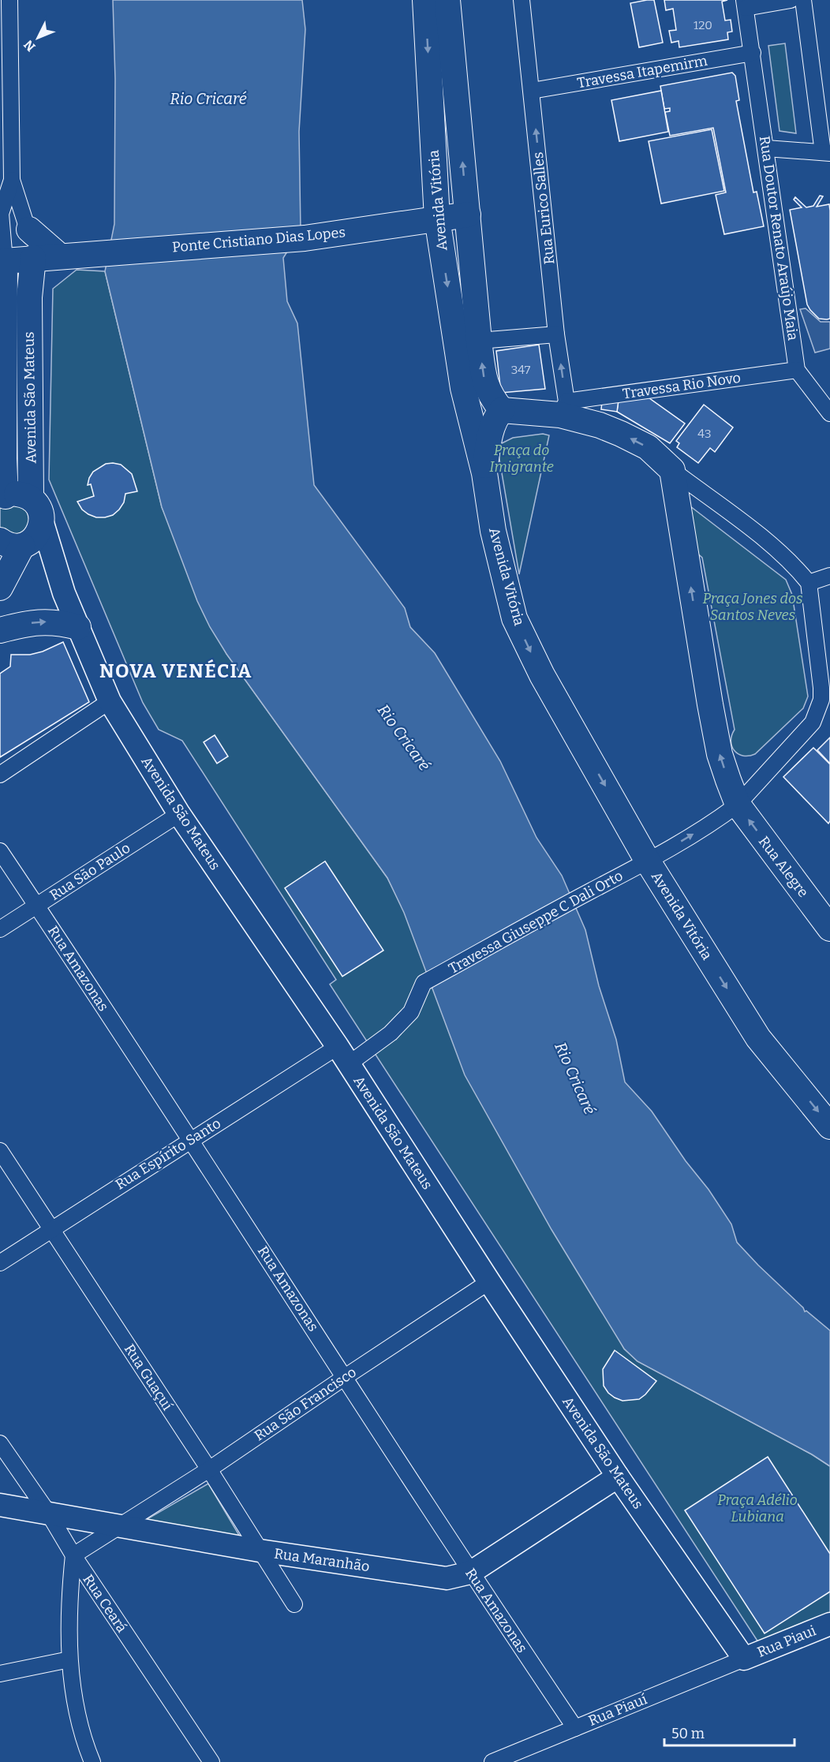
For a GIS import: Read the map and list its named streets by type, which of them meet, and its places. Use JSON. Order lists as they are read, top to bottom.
{
  "streets": {
    "main road": [
      "Avenida Vitória",
      "Ponte Cristiano Dias Lopes",
      "Avenida São Mateus",
      "Rua Alegre"
    ],
    "street": [
      "Travessa Itapemirm",
      "Rua Eurico Salles",
      "Rua Doutor Renato Araújo Maia",
      "Travessa Rio Novo",
      "Rua São Paulo",
      "Travessa Giuseppe C Dali Orto",
      "Rua Amazonas",
      "Rua Espírito Santo",
      "Rua Guaçuí",
      "Rua São Francisco",
      "Rua Maranhão",
      "Rua Ceará",
      "Rua Piaui",
      "Rua Piauí"
    ]
  },
  "crossings": [
    ["Travessa Itapemirm", "Rua Eurico Salles"],
    ["Travessa Itapemirm", "Rua Doutor Renato Araújo Maia"],
    ["Avenida Vitória", "Ponte Cristiano Dias Lopes"],
    ["Avenida Vitória", "Travessa Giuseppe C Dali Orto"],
    ["Rua Eurico Salles", "Travessa Rio Novo"],
    ["Rua Doutor Renato Araújo Maia", "Travessa Rio Novo"],
    ["Ponte Cristiano Dias Lopes", "Avenida São Mateus"],
    ["Avenida São Mateus", "Rua São Paulo"],
    ["Avenida São Mateus", "Rua Espírito Santo"],
    ["Avenida São Mateus", "Rua São Francisco"],
    ["Avenida São Mateus", "Rua Maranhão"],
    ["Avenida São Mateus", "Rua Piaui"],
    ["Avenida São Mateus", "Rua Piauí"],
    ["Rua Alegre", "Travessa Giuseppe C Dali Orto"],
    ["Rua São Paulo", "Rua Amazonas"],
    ["Travessa Giuseppe C Dali Orto", "Rua Espírito Santo"],
    ["Rua Amazonas", "Rua Espírito Santo"],
    ["Rua Amazonas", "Rua São Francisco"],
    ["Rua Amazonas", "Rua Maranhão"],
    ["Rua Amazonas", "Rua Piauí"],
    ["Rua Espírito Santo", "Rua Guaçuí"],
    ["Rua Guaçuí", "Rua São Francisco"],
    ["Rua Guaçuí", "Rua Maranhão"],
    ["Rua São Francisco", "Rua Maranhão"],
    ["Rua São Francisco", "Rua Ceará"],
    ["Rua Maranhão", "Rua Ceará"],
    ["Rua Piaui", "Rua Piauí"]
  ],
  "one_way": ["Rua Eurico Salles", "Rua Alegre"],
  "districts": ["NOVA VENÉCIA"],
  "water": ["Rio Cricaré"],
  "parks": ["Praça do Imigrante", "Praça Jones dos Santos Neves", "Praça Adélio Lubiana"],
  "house_numbers": ["120", "347", "43"],
  "scale_bar": "50 m",
  "north": "bottom left"
}
